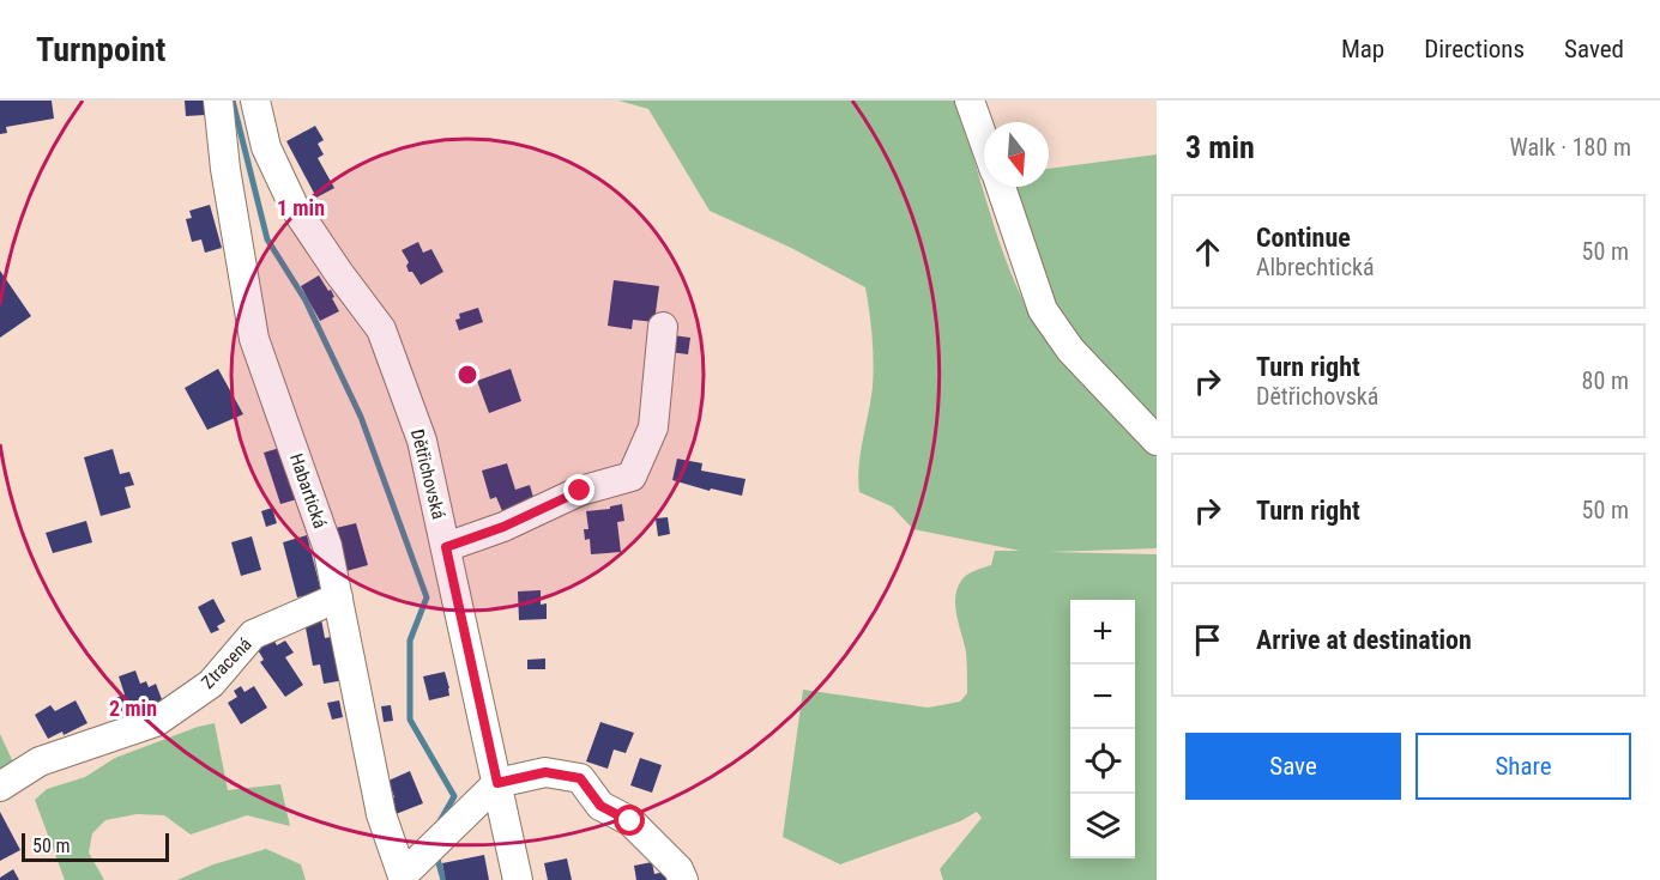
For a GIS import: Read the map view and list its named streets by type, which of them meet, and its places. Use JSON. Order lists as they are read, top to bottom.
{
  "streets": {
    "street": ["Dětřichovská", "Habartická", "Ztracená"]
  },
  "crossings": [
    ["Habartická", "Ztracená"]
  ],
  "scale_bar": "50 m",
  "north": "bottom",
  "page": {
    "header": "Turnpoint",
    "nav": ["Map", "Directions", "Saved"],
    "heading": ["3 min", "Walk · 180 m"],
    "list": [
      ["Continue", "Albrechtická", "50 m"],
      ["Turn right", "Dětřichovská", "80 m"],
      ["Turn right", "50 m"],
      "Arrive at destination"
    ],
    "map_buttons": ["+", "−"],
    "buttons": ["Save", "Share"],
    "scale": "50 m"
  },
  "rings": ["1 min", "2 min"]
}
